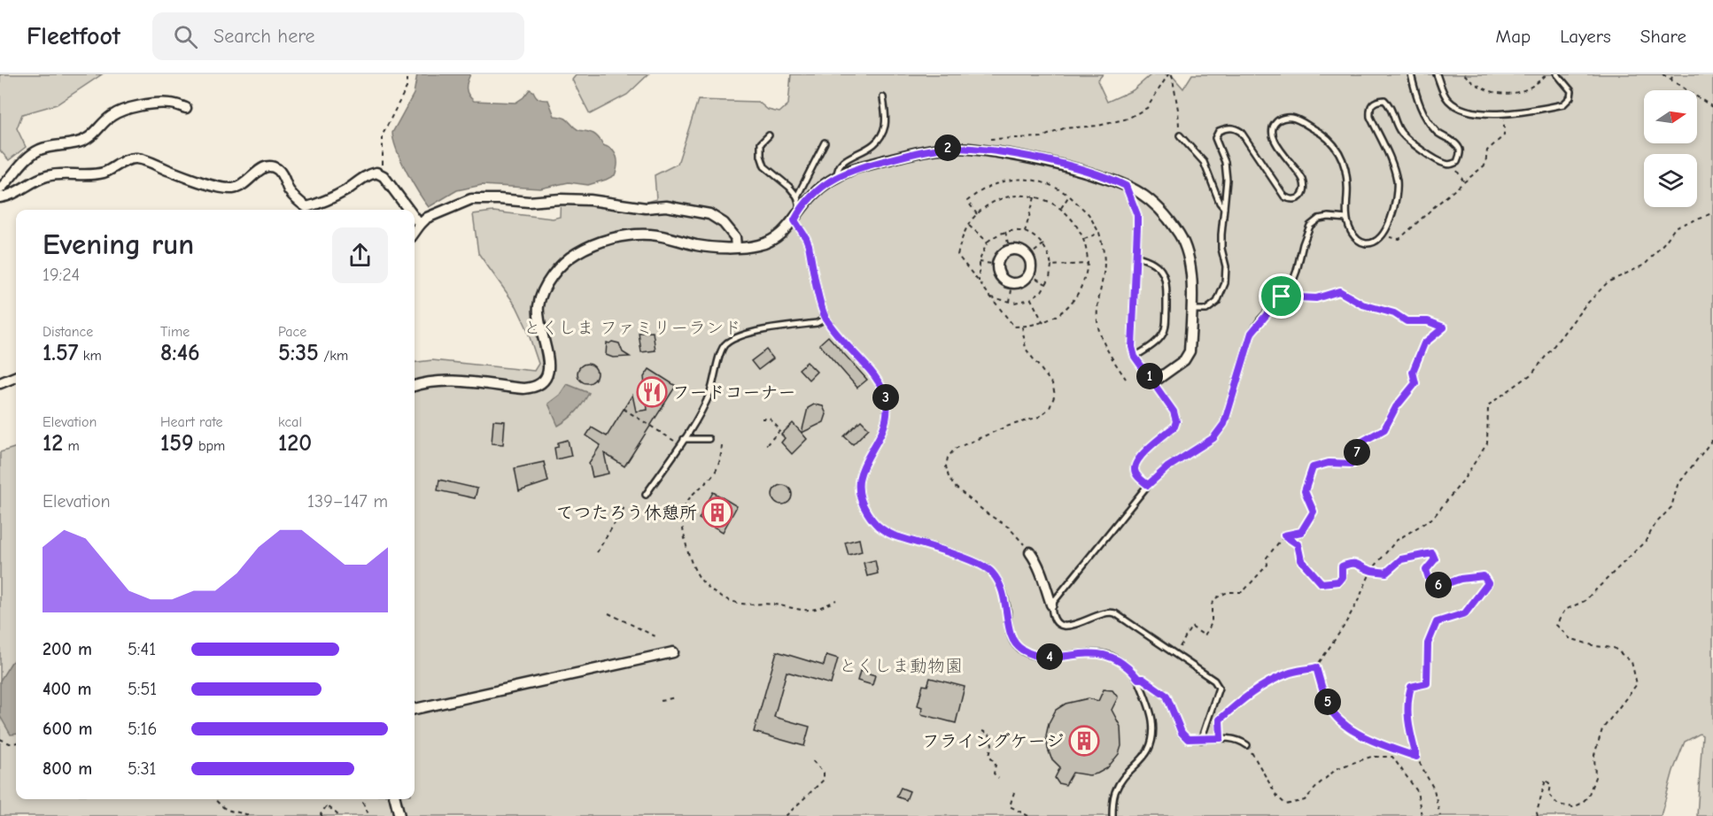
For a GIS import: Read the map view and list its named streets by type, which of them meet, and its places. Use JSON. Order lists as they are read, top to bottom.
{
  "parks": ["とくしま ファミリーランド", "とくしま動物園"],
  "places": {
    "restaurant": ["フードコーナー"],
    "building": ["てつたろう休憩所", "フライングケージ"]
  },
  "north": "right",
  "page": {
    "header": "Fleetfoot",
    "search": "Search here",
    "nav": ["Map", "Layers", "Share"],
    "pins": [
      "2",
      "1",
      "3",
      "7",
      "6",
      "4",
      "5"
    ],
    "heading": ["Evening run", "19:24"],
    "stats": [
      ["Distance", "1.57 km"],
      ["Time", "8:46"],
      ["Pace", "5:35 /km"],
      ["Elevation", "12 m"],
      ["Heart rate", "159 bpm"],
      ["kcal", "120"]
    ],
    "chart": ["Elevation", "139–147 m"],
    "list": [
      {
        "name": "200 m",
        "note": "5:41"
      },
      {
        "name": "400 m",
        "note": "5:51"
      },
      {
        "name": "600 m",
        "note": "5:16"
      },
      {
        "name": "800 m",
        "note": "5:31"
      }
    ]
  }
}
